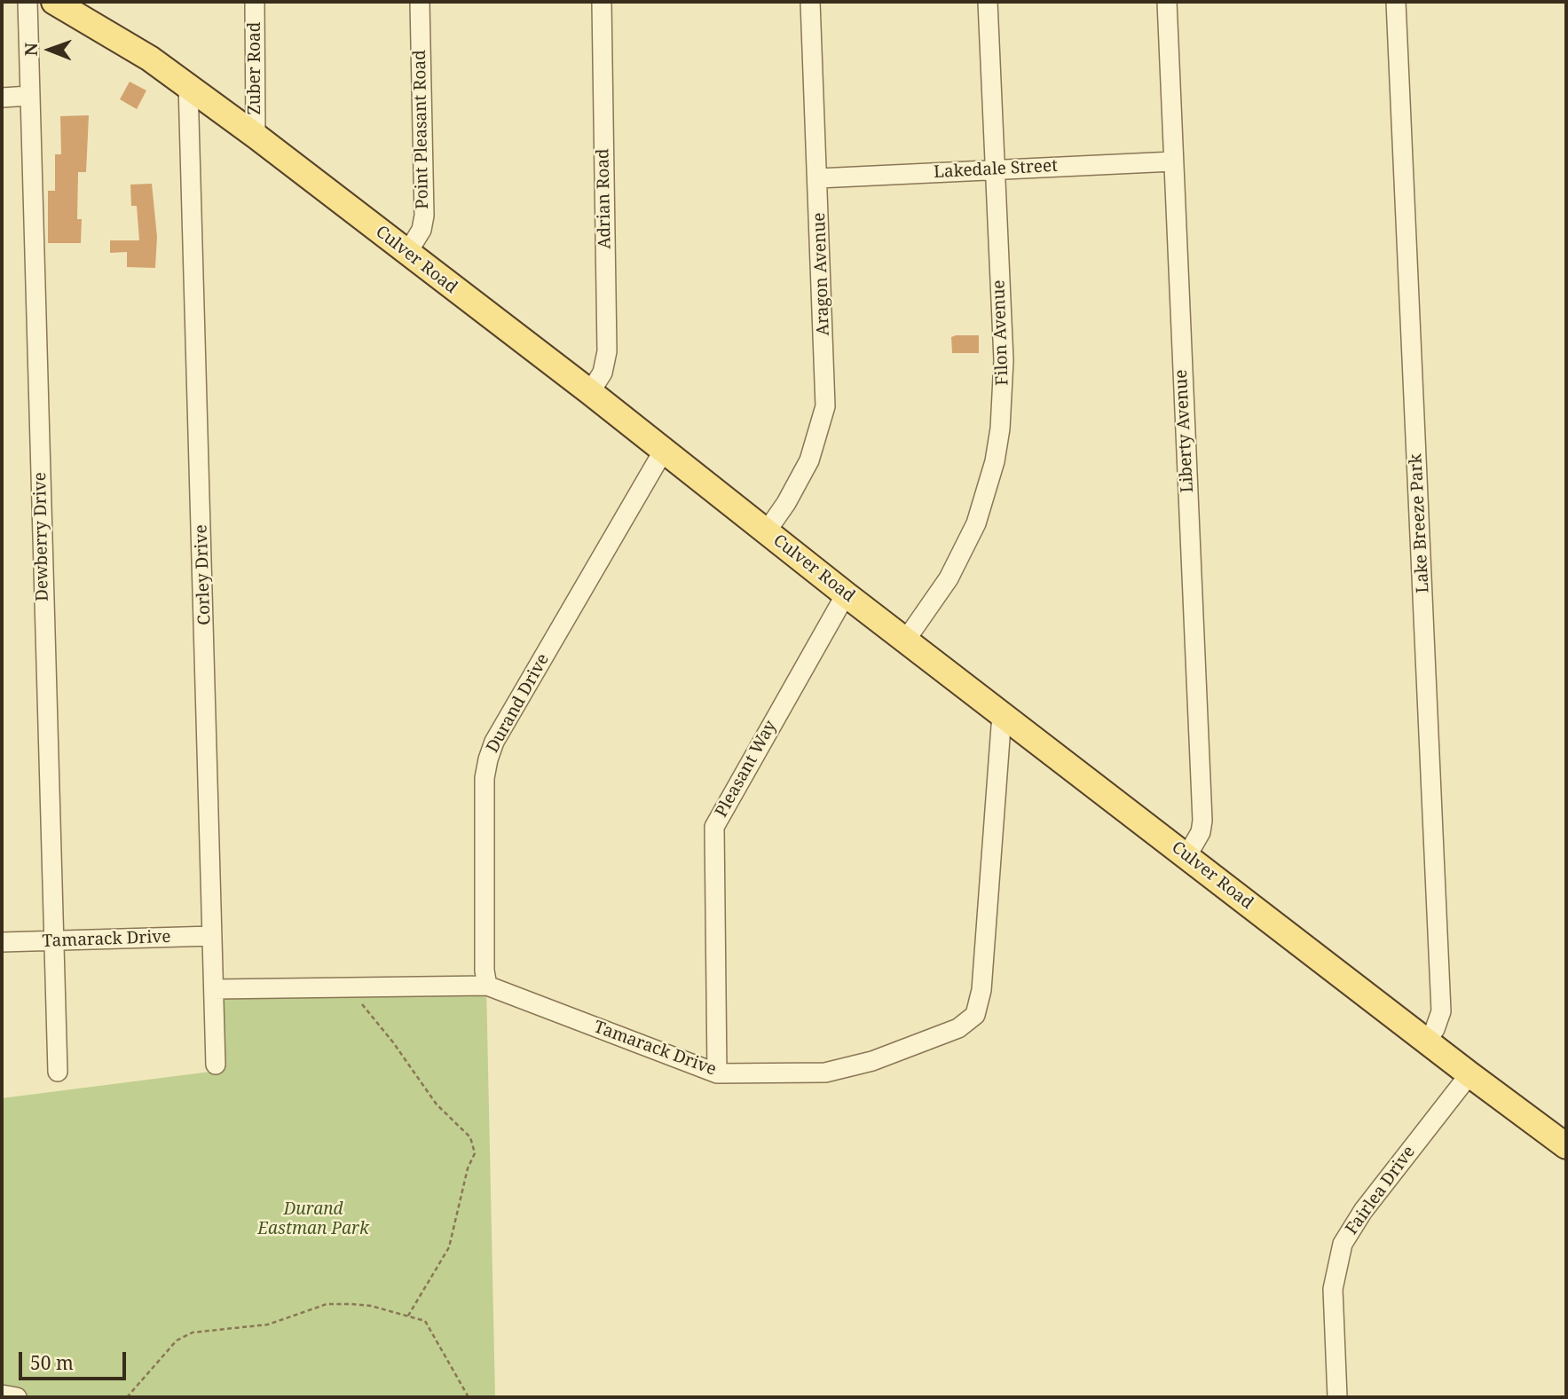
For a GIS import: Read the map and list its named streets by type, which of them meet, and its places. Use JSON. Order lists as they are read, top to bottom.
{
  "streets": {
    "main road": ["Culver Road"],
    "street": [
      "Zuber Road",
      "Point Pleasant Road",
      "Lakedale Street",
      "Adrian Road",
      "Aragon Avenue",
      "Filon Avenue",
      "Liberty Avenue",
      "Lake Breeze Park",
      "Dewberry Drive",
      "Corley Drive",
      "Durand Drive",
      "Pleasant Way",
      "Tamarack Drive",
      "Fairlea Drive"
    ]
  },
  "crossings": [
    ["Zuber Road", "Culver Road"],
    ["Point Pleasant Road", "Culver Road"],
    ["Lakedale Street", "Aragon Avenue"],
    ["Lakedale Street", "Filon Avenue"],
    ["Lakedale Street", "Liberty Avenue"],
    ["Adrian Road", "Culver Road"],
    ["Culver Road", "Aragon Avenue"],
    ["Culver Road", "Filon Avenue"],
    ["Culver Road", "Liberty Avenue"],
    ["Culver Road", "Lake Breeze Park"],
    ["Culver Road", "Corley Drive"],
    ["Culver Road", "Durand Drive"],
    ["Culver Road", "Pleasant Way"],
    ["Culver Road", "Tamarack Drive"],
    ["Culver Road", "Fairlea Drive"],
    ["Dewberry Drive", "Tamarack Drive"],
    ["Corley Drive", "Tamarack Drive"],
    ["Durand Drive", "Tamarack Drive"],
    ["Pleasant Way", "Tamarack Drive"]
  ],
  "parks": ["Durand Eastman Park"],
  "scale_bar": "50 m",
  "north": "left"
}
